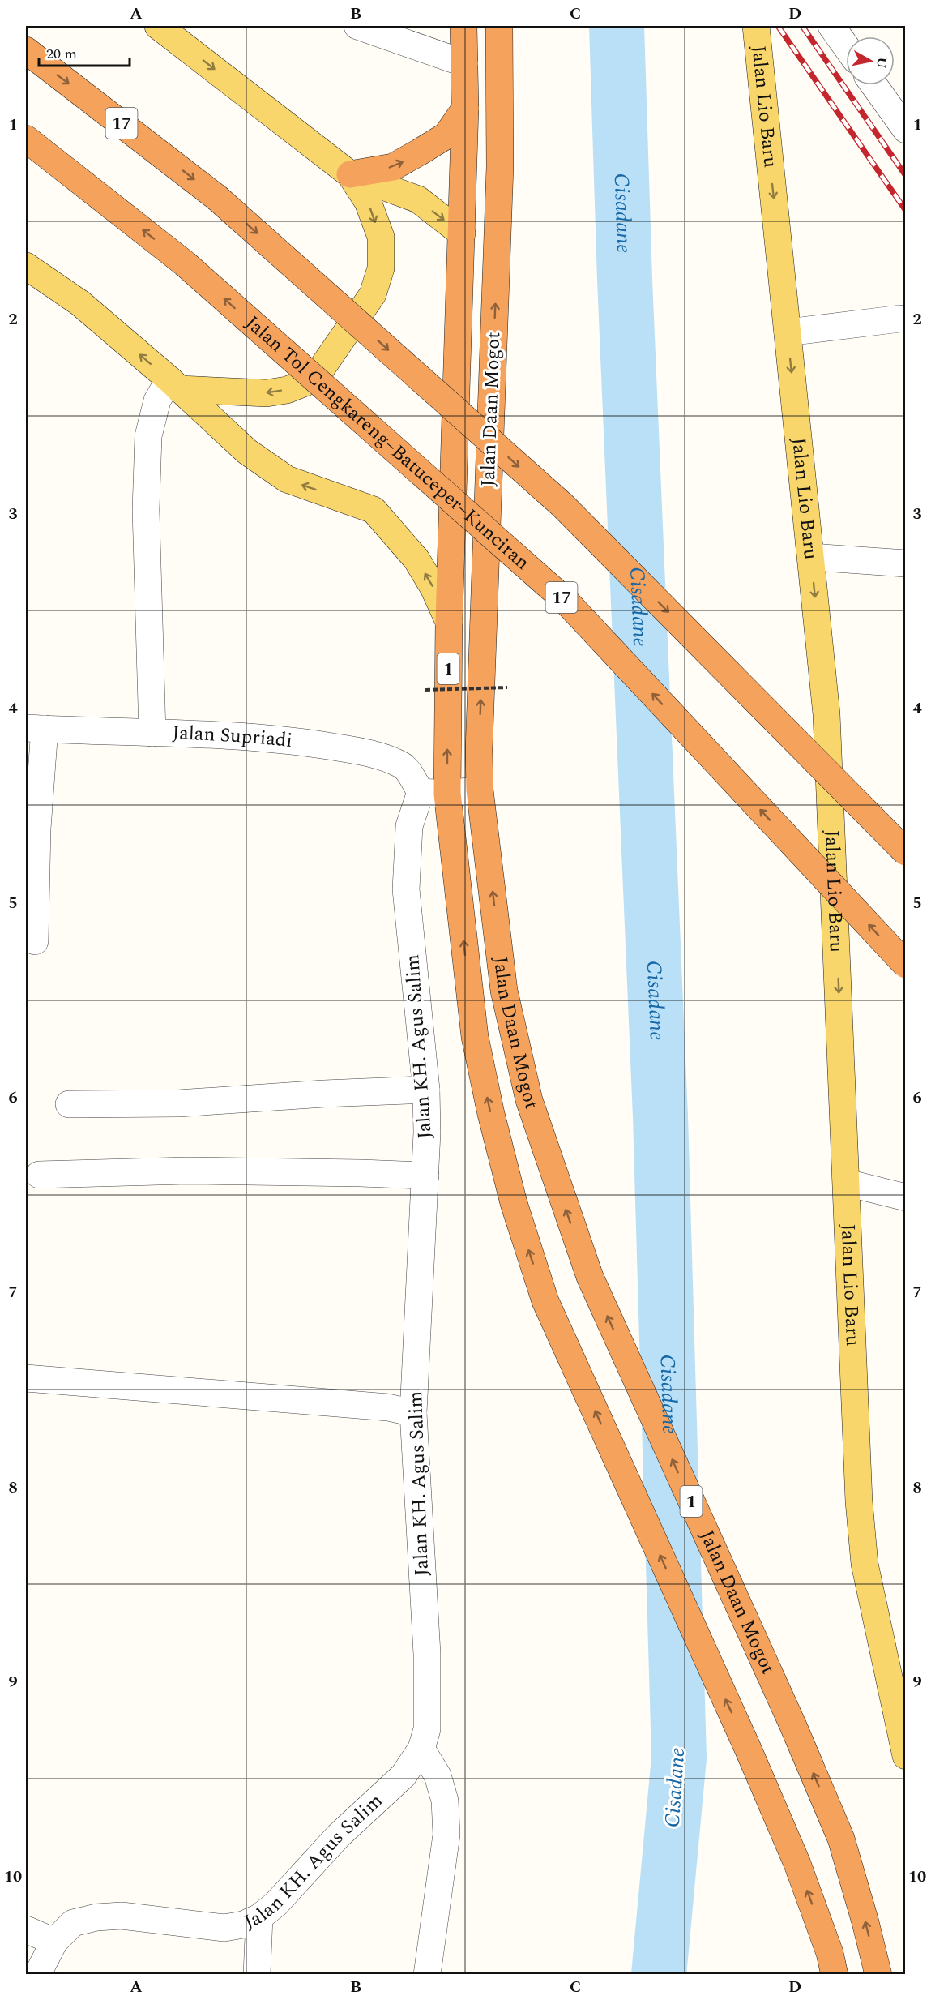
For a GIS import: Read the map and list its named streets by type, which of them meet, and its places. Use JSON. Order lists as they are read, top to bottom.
{
  "streets": {
    "highway": [
      "17",
      "Jalan Daan Mogot",
      "Jalan Tol Cengkareng–Batuceper–Kunciran",
      "1"
    ],
    "main road": ["Jalan Lio Baru"],
    "street": ["Jalan Supriadi", "Jalan KH. Agus Salim"]
  },
  "crossings": [
    ["Jalan Supriadi", "Jalan KH. Agus Salim"]
  ],
  "one_way": ["Jalan Lio Baru", "Jalan Daan Mogot"],
  "water": ["Cisadane"],
  "scale_bar": "20 m",
  "north": "right",
  "grid": {
    "columns": [
      "A",
      "B",
      "C",
      "D"
    ],
    "rows": [
      "1",
      "2",
      "3",
      "4",
      "5",
      "6",
      "7",
      "8",
      "9",
      "10"
    ]
  }
}
